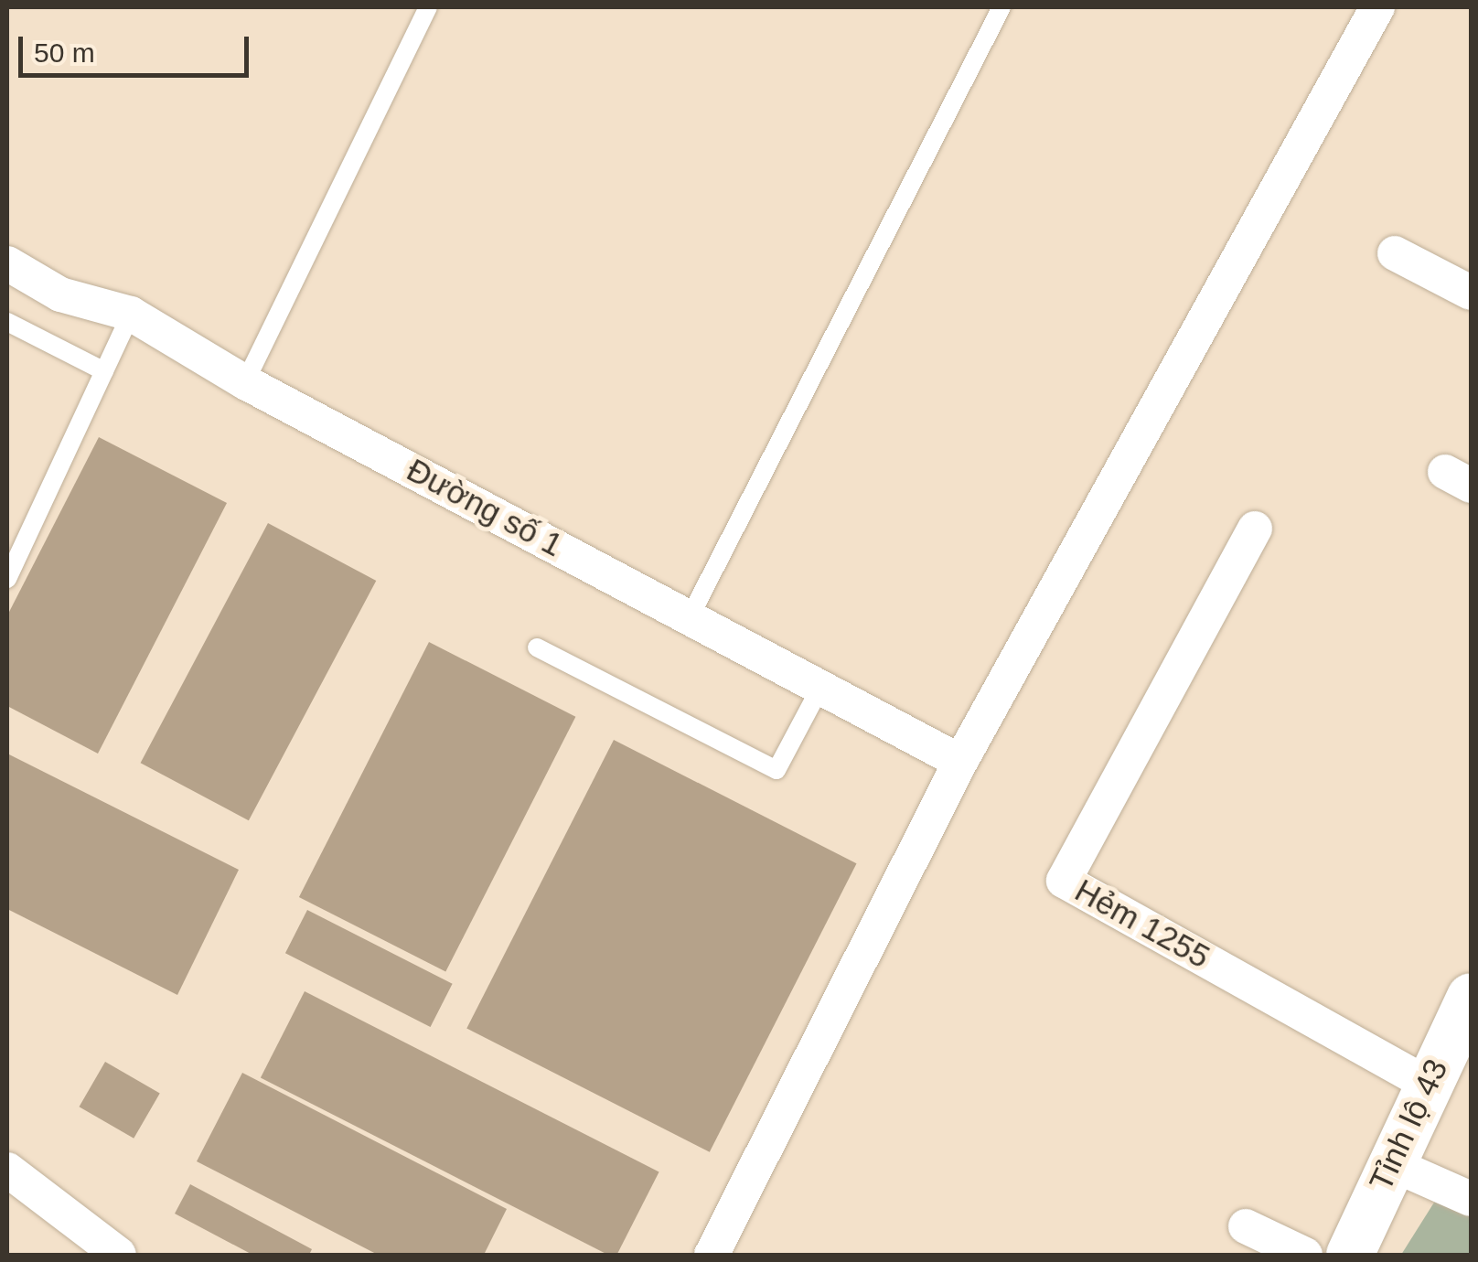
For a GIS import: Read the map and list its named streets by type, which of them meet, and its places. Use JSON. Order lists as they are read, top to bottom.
{
  "streets": {
    "main road": ["Tỉnh lộ 43"],
    "street": ["Đường số 1", "Hẻm 1255"]
  },
  "crossings": [
    ["Hẻm 1255", "Tỉnh lộ 43"]
  ],
  "scale_bar": "50 m"
}
